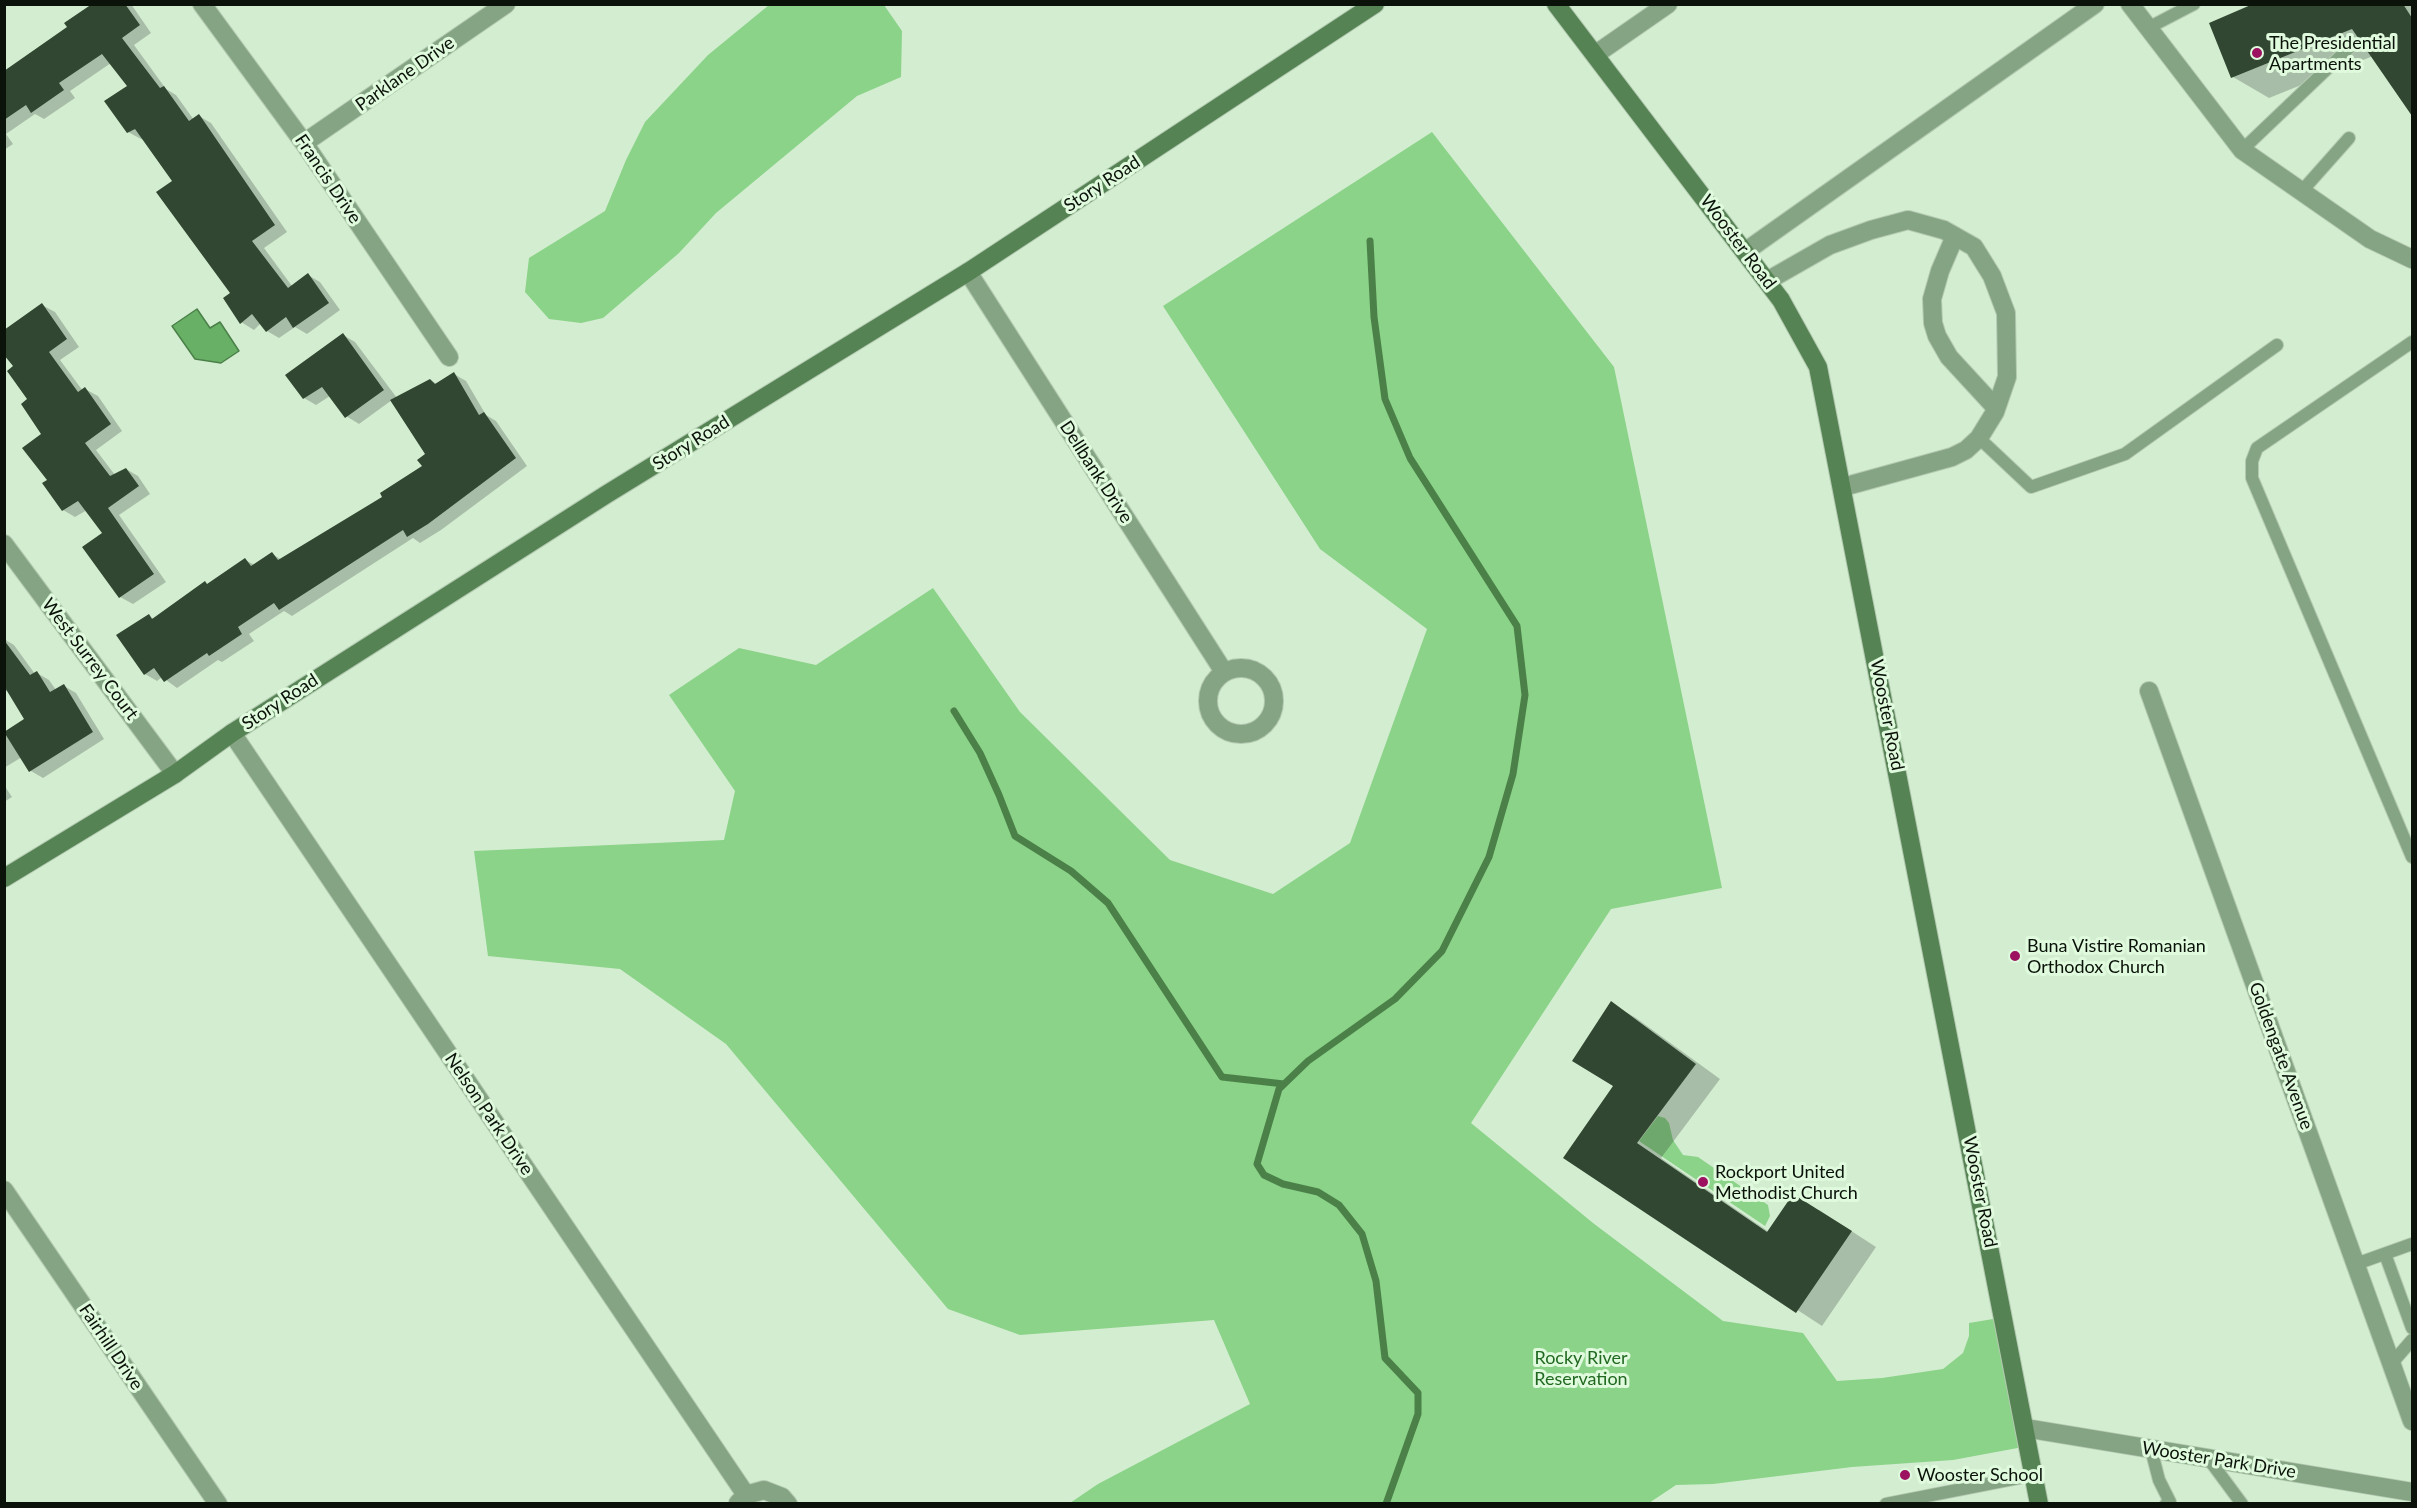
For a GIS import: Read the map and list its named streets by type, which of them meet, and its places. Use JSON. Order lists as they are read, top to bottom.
{
  "streets": {
    "street": [
      "Parklane Drive",
      "Francis Drive",
      "Story Road",
      "Wooster Road",
      "Dellbank Drive",
      "West Surrey Court",
      "Goldengate Avenue",
      "Nelson Park Drive",
      "Fairhill Drive",
      "Wooster Park Drive"
    ]
  },
  "crossings": [
    ["Parklane Drive", "Francis Drive"],
    ["Story Road", "Dellbank Drive"],
    ["Story Road", "West Surrey Court"],
    ["Story Road", "Nelson Park Drive"],
    ["Wooster Road", "Wooster Park Drive"]
  ],
  "parks": ["Rocky River Reservation"],
  "places": [
    "The Presidential Apartments",
    "Buna Vistire Romanian Orthodox Church",
    "Rockport United Methodist Church",
    "Wooster School"
  ]
}
